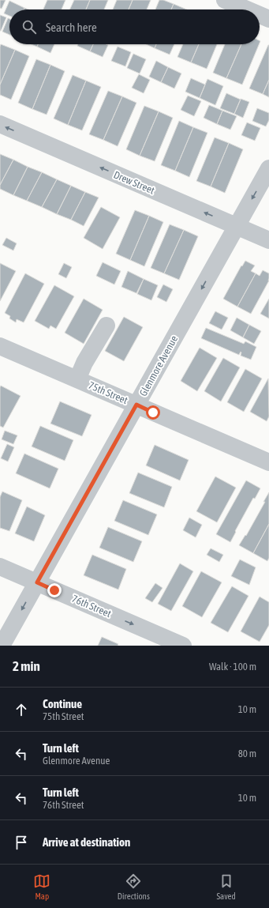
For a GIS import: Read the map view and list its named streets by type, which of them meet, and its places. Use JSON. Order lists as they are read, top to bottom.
{
  "streets": {
    "street": [
      "Drew Street",
      "Glenmore Avenue",
      "75th Street",
      "76th Street"
    ]
  },
  "crossings": [
    ["Drew Street", "Glenmore Avenue"],
    ["Glenmore Avenue", "75th Street"],
    ["Glenmore Avenue", "76th Street"]
  ],
  "one_way": ["Drew Street", "Glenmore Avenue", "76th Street"],
  "page": {
    "search": "Search here",
    "heading": ["2 min", "Walk · 100 m"],
    "list": [
      ["Continue", "75th Street", "10 m"],
      ["Turn left", "Glenmore Avenue", "80 m"],
      ["Turn left", "76th Street", "10 m"],
      "Arrive at destination"
    ],
    "nav": ["Map", "Directions", "Saved"]
  }
}
